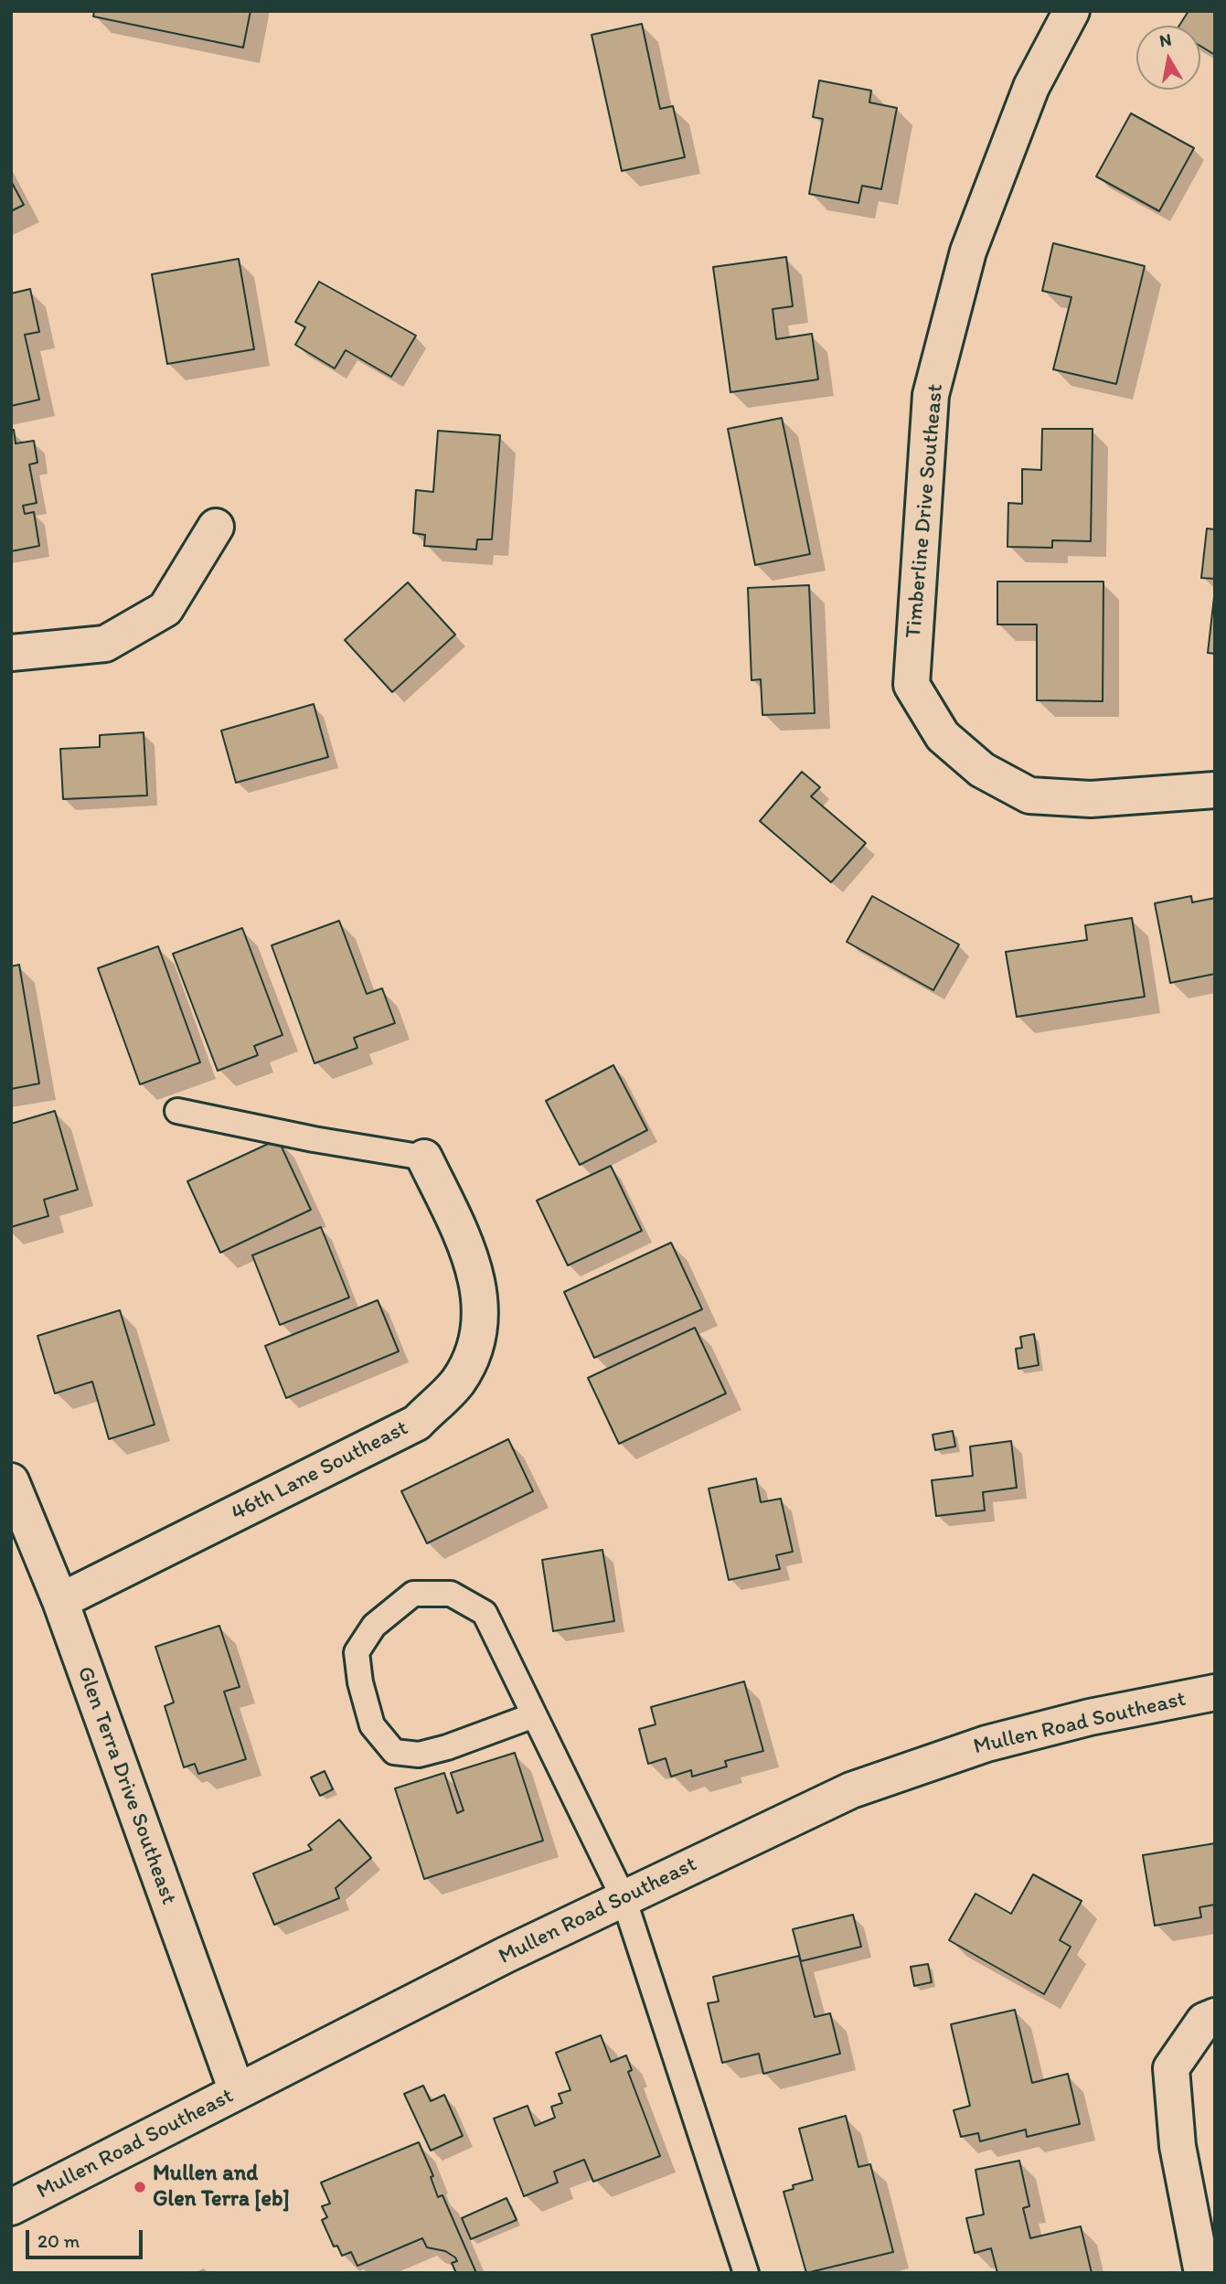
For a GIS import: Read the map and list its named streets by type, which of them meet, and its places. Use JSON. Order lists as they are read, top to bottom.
{
  "streets": {
    "street": [
      "Timberline Drive Southeast",
      "46th Lane Southeast",
      "Mullen Road Southeast",
      "Glen Terra Drive Southeast"
    ]
  },
  "crossings": [
    ["46th Lane Southeast", "Glen Terra Drive Southeast"],
    ["Mullen Road Southeast", "Glen Terra Drive Southeast"]
  ],
  "places": ["Mullen and Glen Terra [eb]"],
  "scale_bar": "20 m",
  "north": "top"
}
